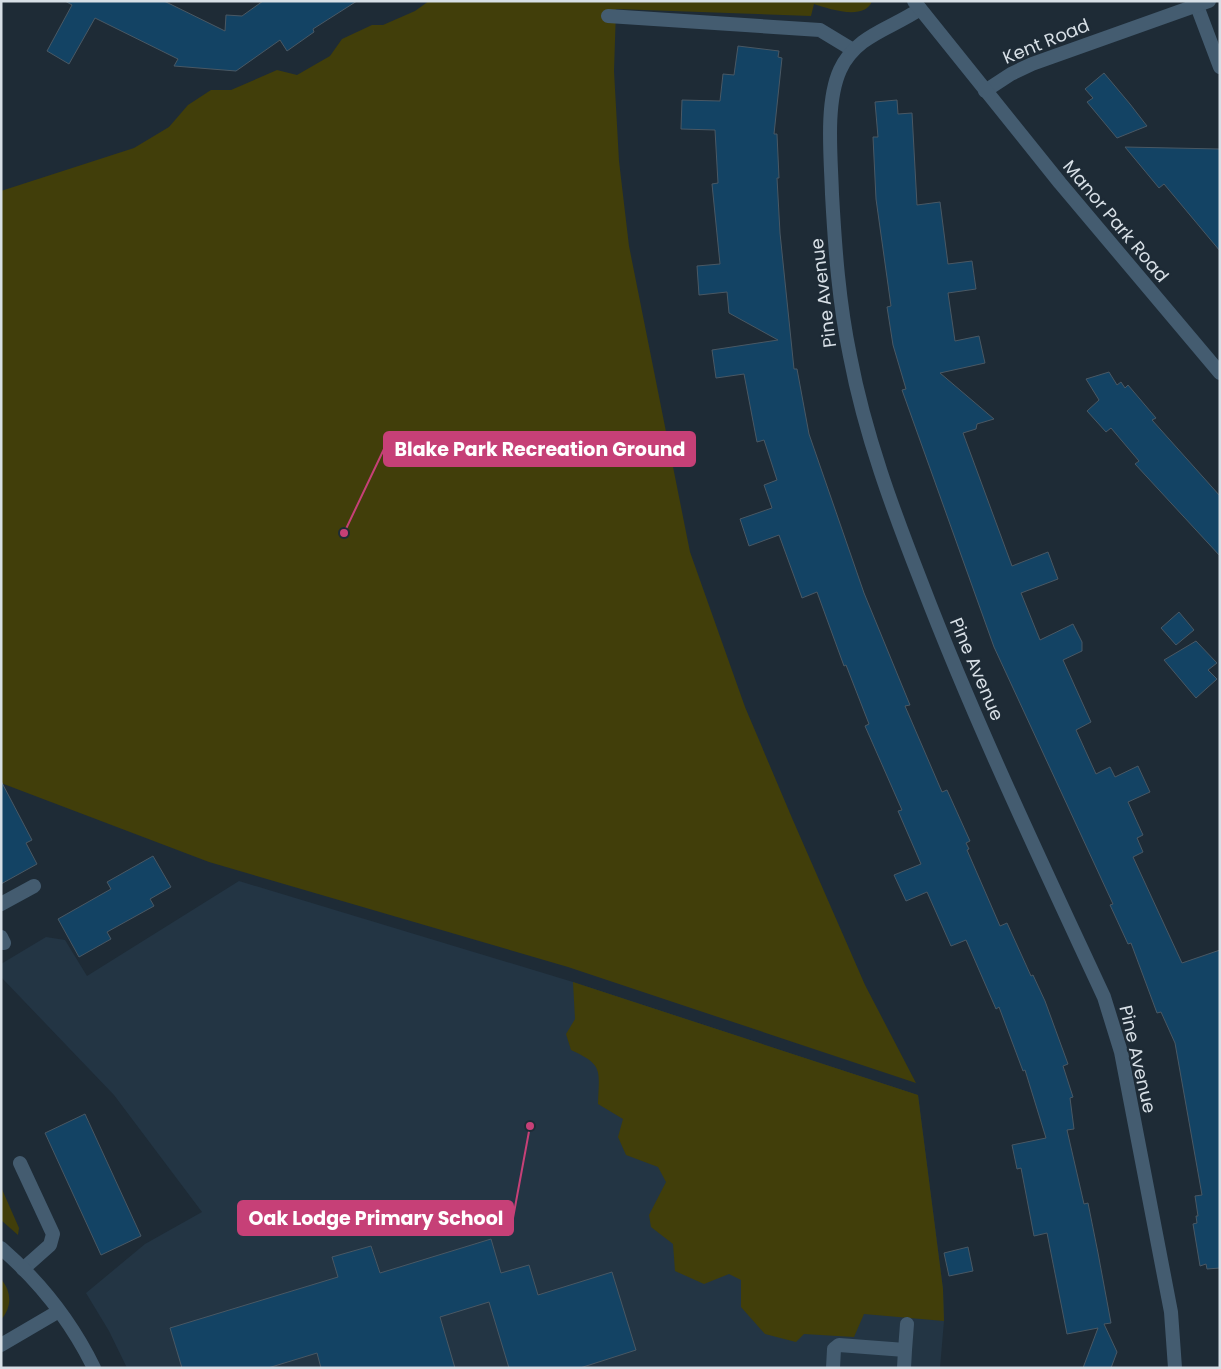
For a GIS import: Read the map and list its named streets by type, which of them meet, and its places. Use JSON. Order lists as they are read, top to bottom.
{
  "streets": {
    "street": ["Kent Road", "Manor Park Road", "Pine Avenue"]
  },
  "crossings": [
    ["Kent Road", "Manor Park Road"],
    ["Manor Park Road", "Pine Avenue"]
  ],
  "places": ["Blake Park Recreation Ground", "Oak Lodge Primary School"]
}
